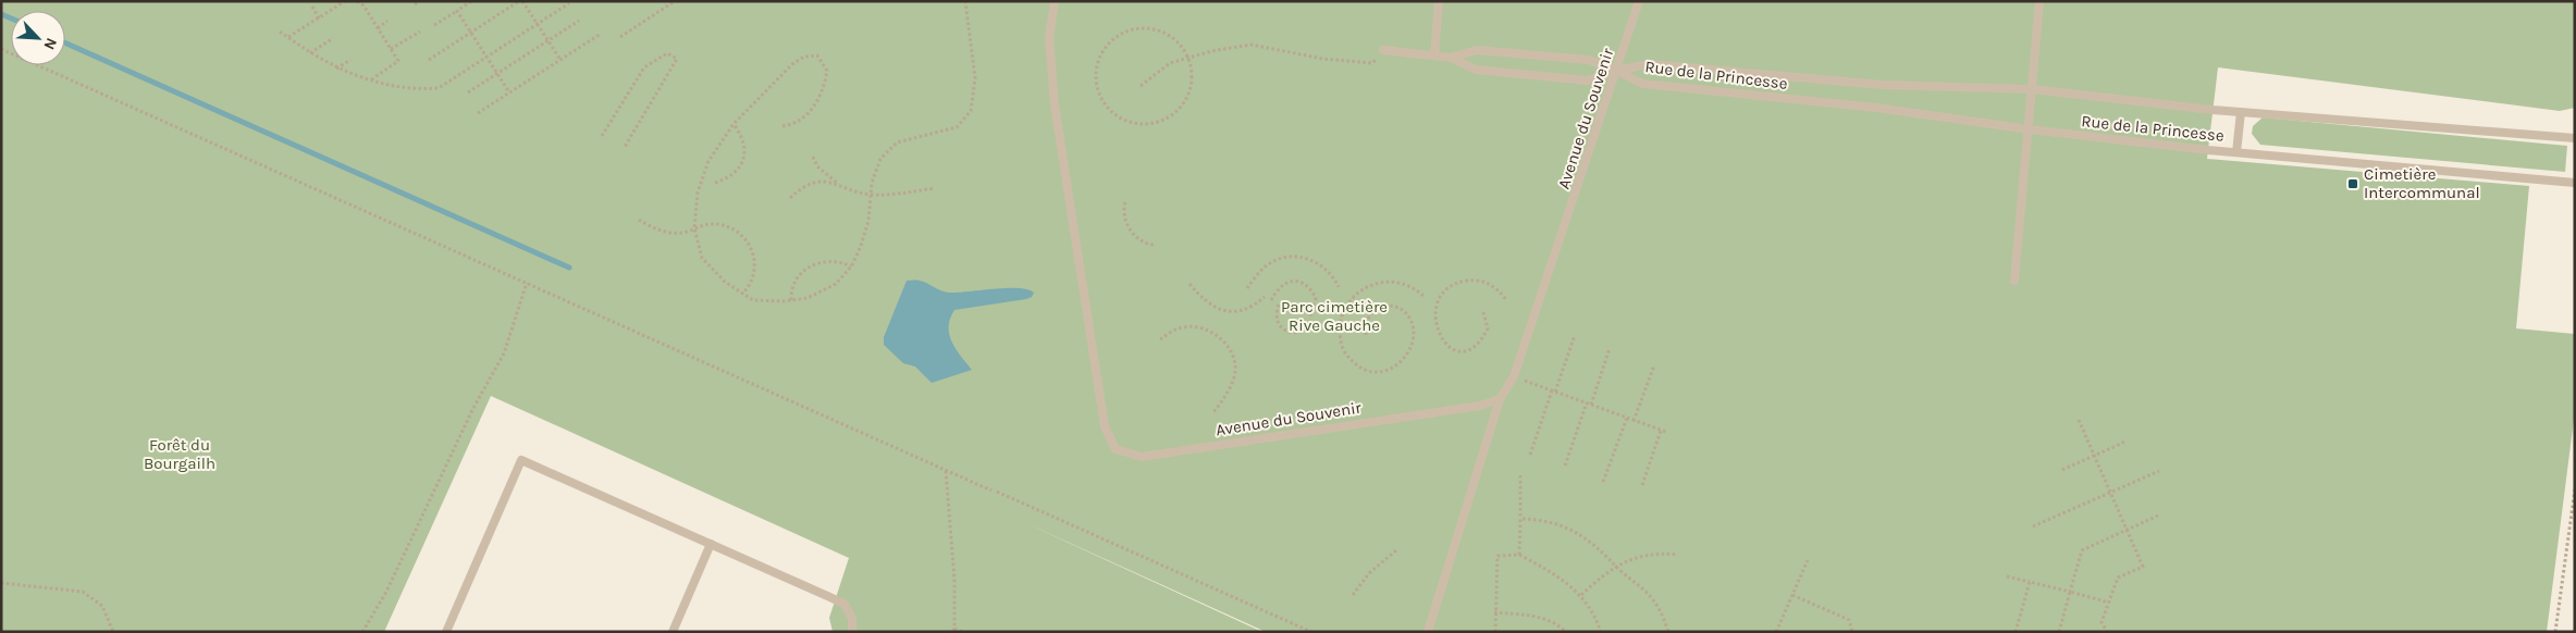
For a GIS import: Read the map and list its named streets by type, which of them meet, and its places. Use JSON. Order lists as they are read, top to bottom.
{
  "streets": {
    "lane": ["Rue de la Princesse", "Avenue du Souvenir"]
  },
  "crossings": [
    ["Rue de la Princesse", "Avenue du Souvenir"]
  ],
  "parks": ["Parc cimetière Rive Gauche", "Forêt du Bourgailh"],
  "places": {
    "transit": ["Cimetière Intercommunal"]
  },
  "north": "bottom right"
}
